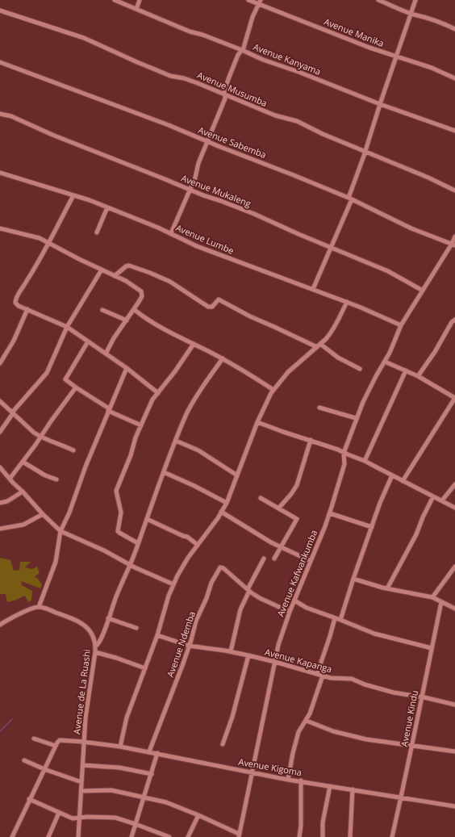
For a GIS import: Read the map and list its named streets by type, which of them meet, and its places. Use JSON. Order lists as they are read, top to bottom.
{
  "streets": {
    "street": [
      "Avenue Manika",
      "Avenue Kanyama",
      "Avenue Musumba",
      "Avenue Sabemba",
      "Avenue Mukaleng",
      "Avenue Lumbe",
      "Avenue Kafwankumba",
      "Avenue Ndemba",
      "Avenue Kapanga",
      "Avenue de La Ruashi",
      "Avenue Kindu",
      "Avenue Kigoma"
    ]
  },
  "crossings": [
    ["Avenue Sabemba", "Avenue Kafwankumba"],
    ["Avenue Mukaleng", "Avenue Kafwankumba"],
    ["Avenue Lumbe", "Avenue Kafwankumba"],
    ["Avenue Kafwankumba", "Avenue Ndemba"],
    ["Avenue Kafwankumba", "Avenue Kapanga"],
    ["Avenue Kafwankumba", "Avenue Kigoma"],
    ["Avenue Ndemba", "Avenue Kapanga"],
    ["Avenue Ndemba", "Avenue Kigoma"],
    ["Avenue Kapanga", "Avenue Kindu"],
    ["Avenue de La Ruashi", "Avenue Kigoma"],
    ["Avenue Kindu", "Avenue Kigoma"]
  ]
}
